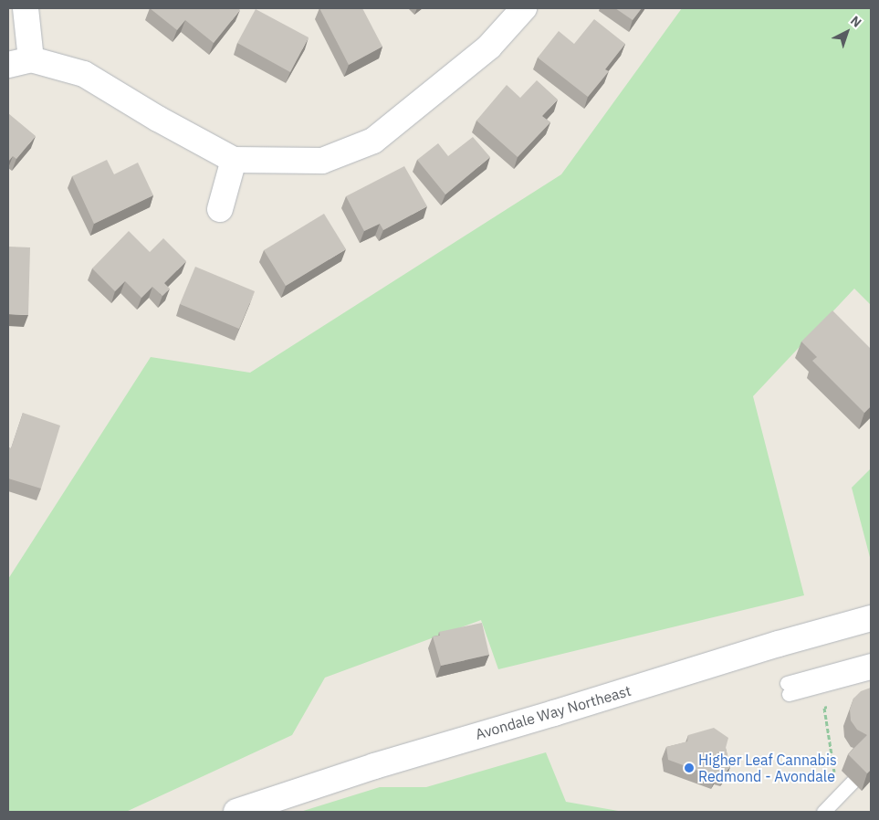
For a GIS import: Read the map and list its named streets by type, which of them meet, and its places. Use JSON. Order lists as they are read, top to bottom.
{
  "streets": {
    "street": ["Avondale Way Northeast"]
  },
  "places": ["Higher Leaf Cannabis Redmond - Avondale"],
  "north": "top right"
}
